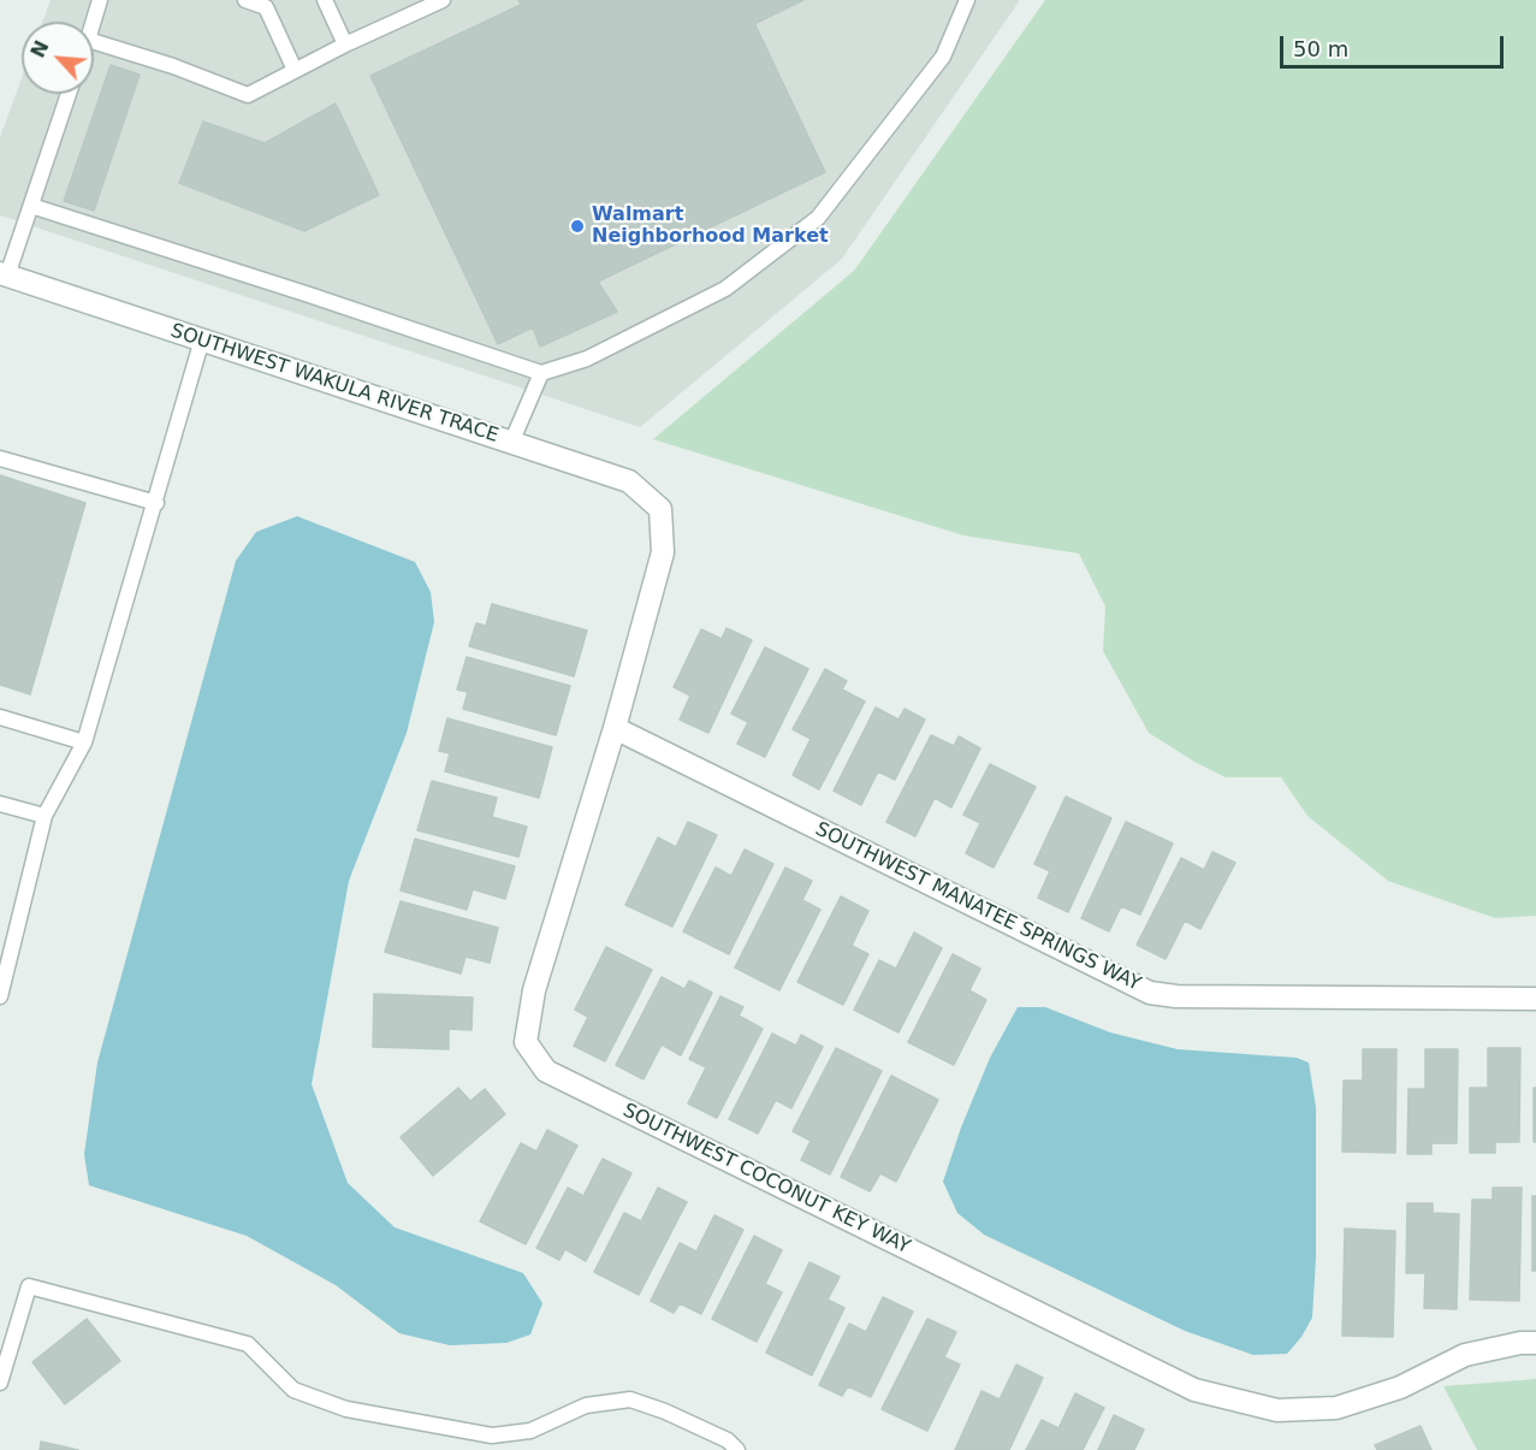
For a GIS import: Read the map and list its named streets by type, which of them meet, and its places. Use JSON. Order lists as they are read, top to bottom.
{
  "streets": {
    "street": ["SOUTHWEST WAKULA RIVER TRACE", "SOUTHWEST MANATEE SPRINGS WAY", "SOUTHWEST COCONUT KEY WAY"]
  },
  "crossings": [
    ["SOUTHWEST WAKULA RIVER TRACE", "SOUTHWEST COCONUT KEY WAY"],
    ["SOUTHWEST MANATEE SPRINGS WAY", "SOUTHWEST COCONUT KEY WAY"]
  ],
  "places": ["Walmart Neighborhood Market"],
  "scale_bar": "50 m",
  "north": "top left"
}
